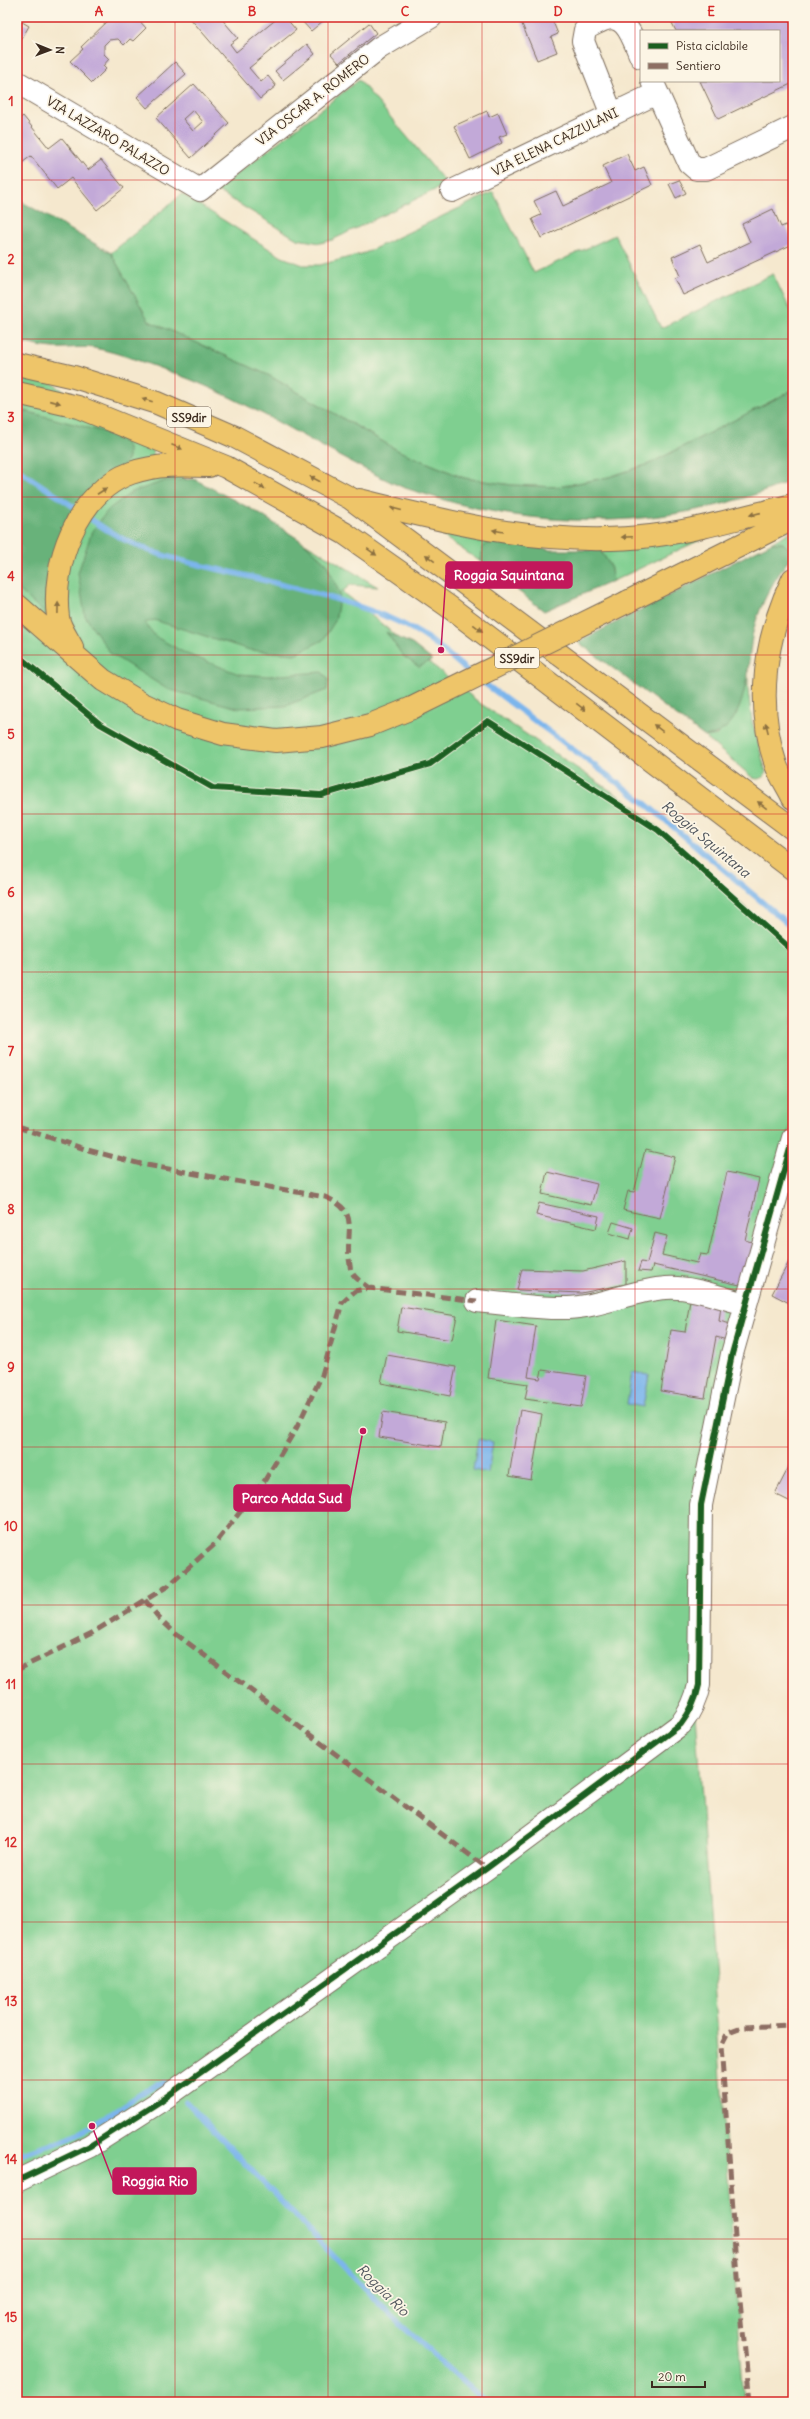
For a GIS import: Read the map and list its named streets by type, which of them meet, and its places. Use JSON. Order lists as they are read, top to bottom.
{
  "streets": {
    "highway": ["SS9dir"],
    "street": ["VIA OSCAR A. ROMERO", "VIA LAZZARO PALAZZO", "VIA ELENA CAZZULANI"]
  },
  "crossings": [
    ["VIA OSCAR A. ROMERO", "VIA LAZZARO PALAZZO"]
  ],
  "water": ["Roggia Squintana", "Roggia Rio"],
  "places": ["Roggia Squintana", "Parco Adda Sud", "Roggia Rio"],
  "legend": ["Pista ciclabile", "Sentiero"],
  "scale_bar": "20 m",
  "north": "right",
  "grid": {
    "columns": [
      "A",
      "B",
      "C",
      "D",
      "E"
    ],
    "rows": [
      "1",
      "2",
      "3",
      "4",
      "5",
      "6",
      "7",
      "8",
      "9",
      "10",
      "11",
      "12",
      "13",
      "14",
      "15"
    ]
  }
}
